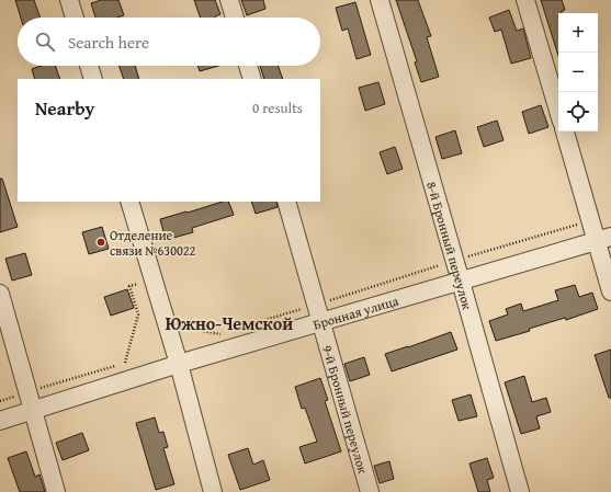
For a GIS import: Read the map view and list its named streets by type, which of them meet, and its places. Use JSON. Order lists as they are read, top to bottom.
{
  "streets": {
    "street": ["8-й Бронный переулок", "Бронная улица", "9-й Бронный переулок"]
  },
  "crossings": [
    ["8-й Бронный переулок", "Бронная улица"],
    ["Бронная улица", "9-й Бронный переулок"]
  ],
  "districts": ["Южно-Чемской"],
  "places": ["Отделение связи №630022"],
  "page": {
    "map_buttons": ["+", "−"],
    "search": "Search here",
    "heading": ["Nearby", "0 results"]
  }
}
